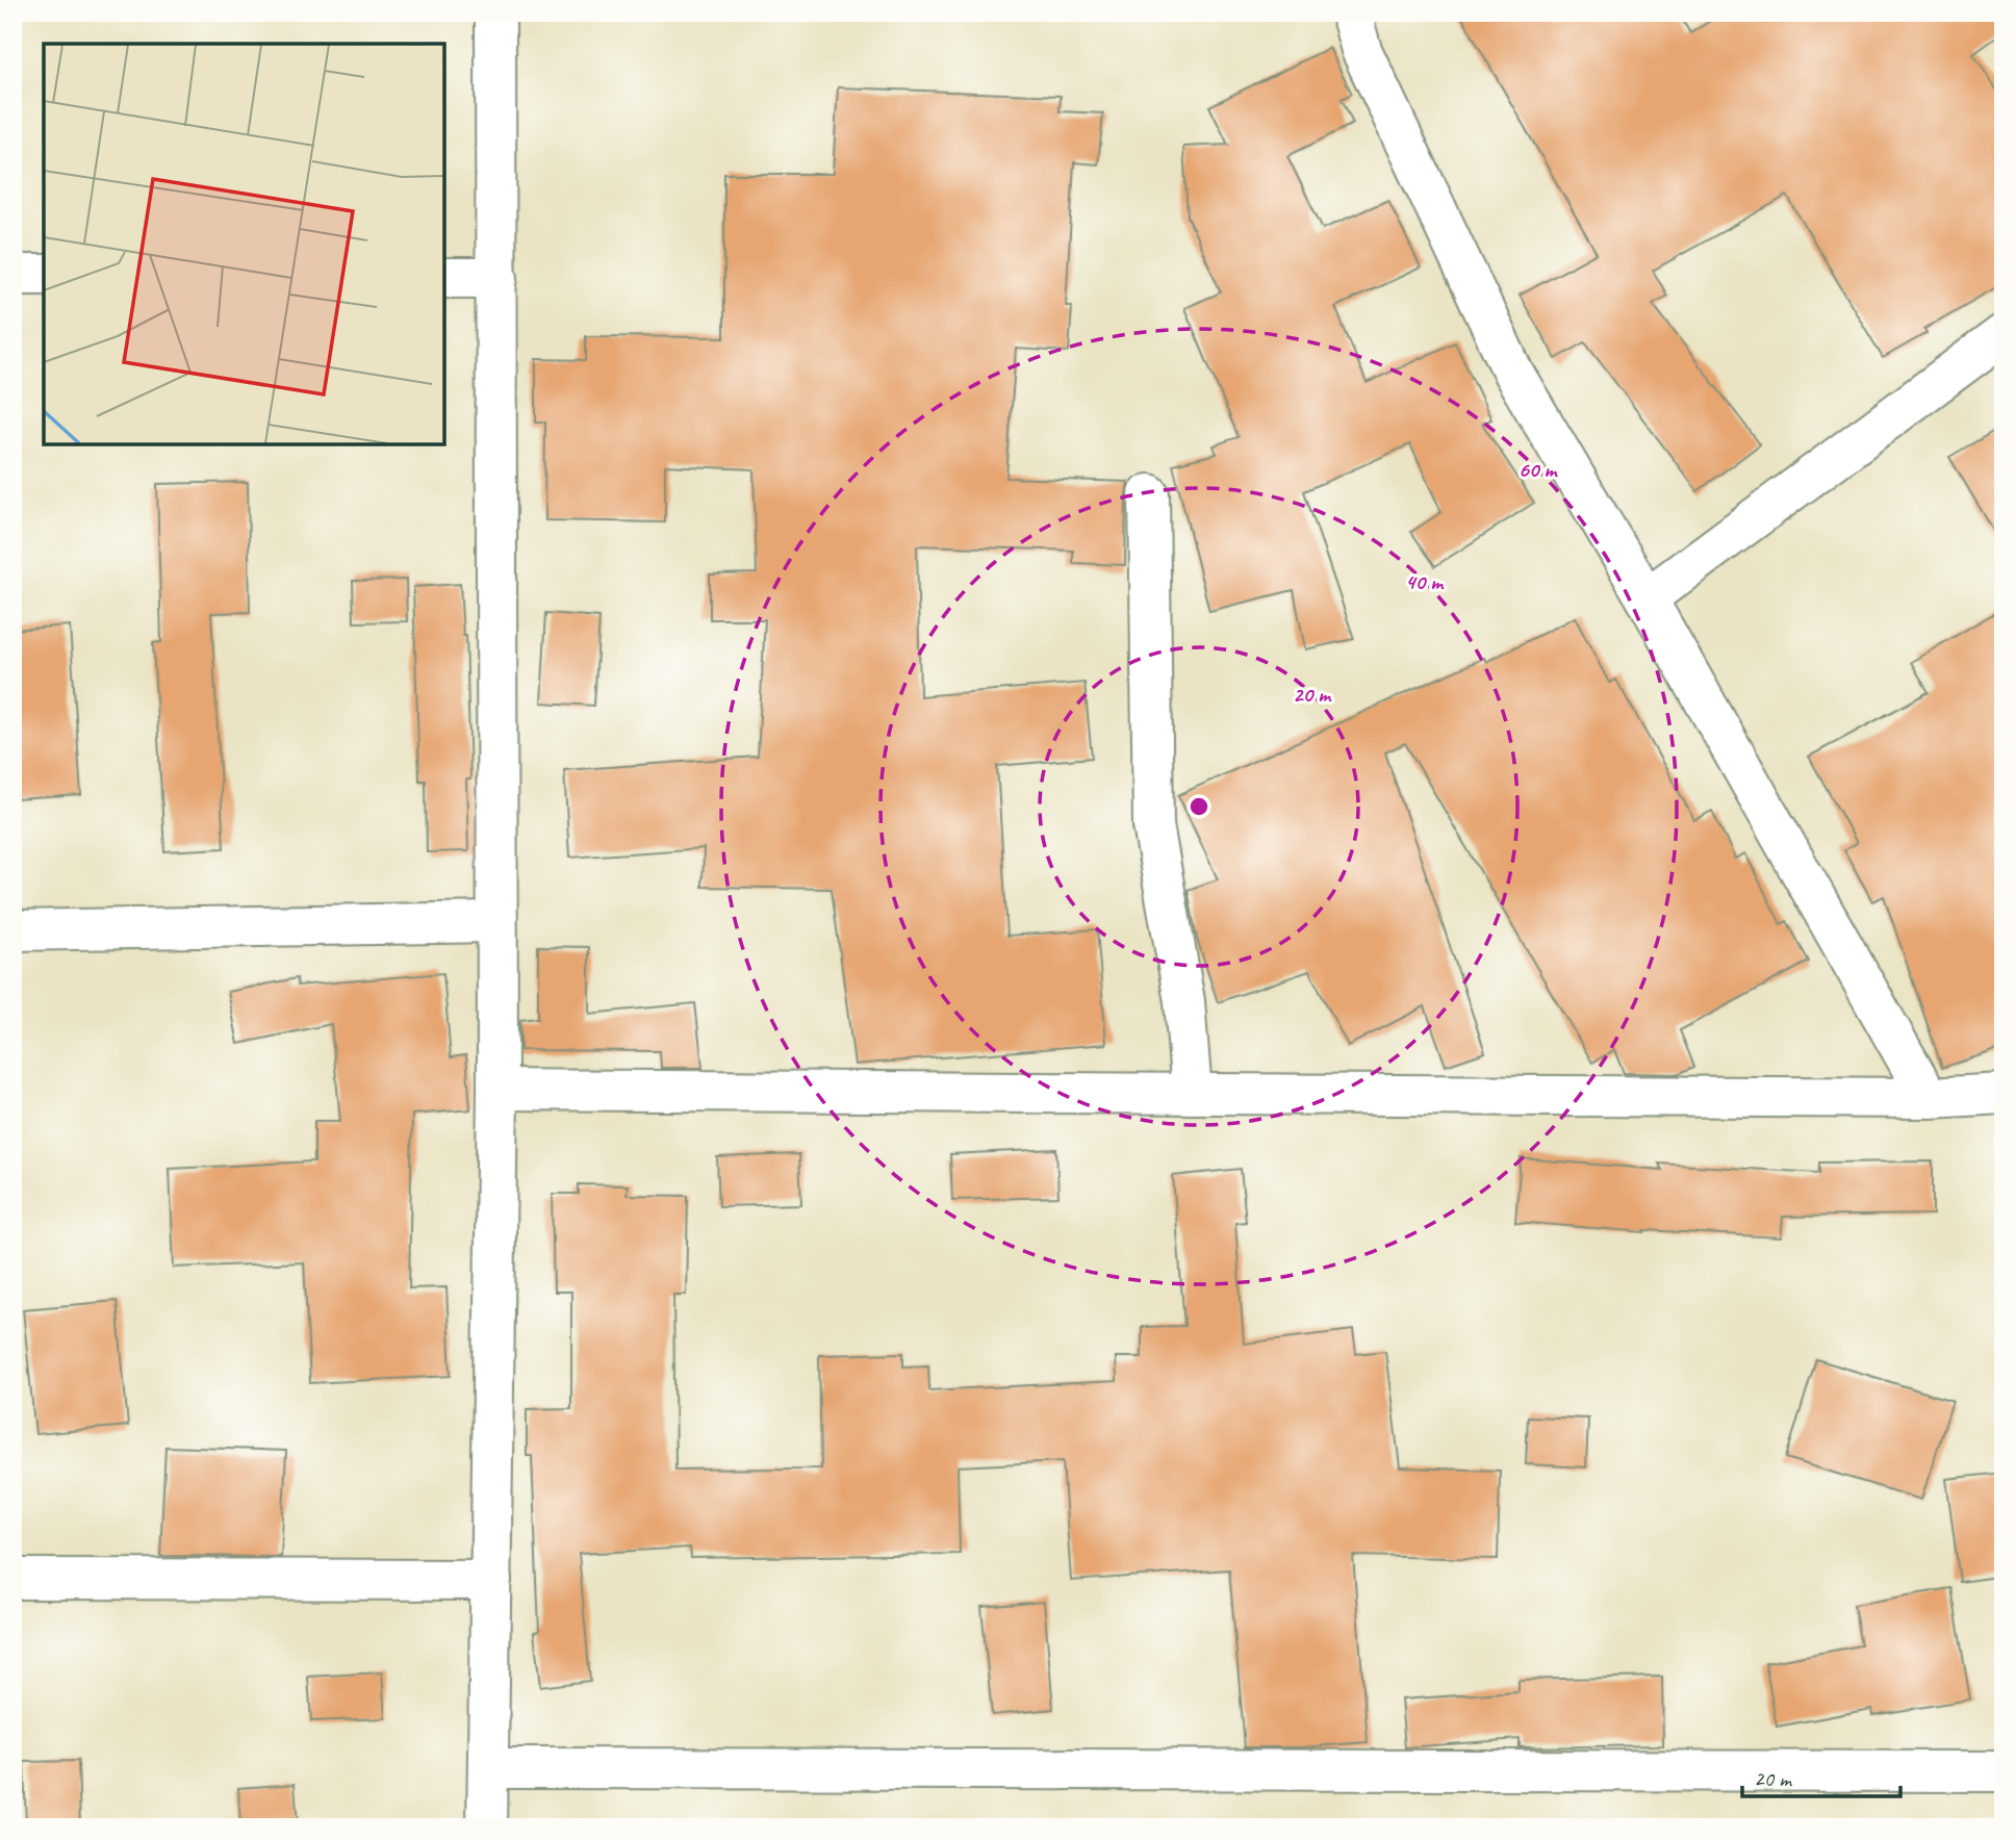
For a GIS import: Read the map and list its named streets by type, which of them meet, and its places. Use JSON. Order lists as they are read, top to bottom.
{
  "scale_bar": "20 m",
  "rings": ["60 m", "40 m", "20 m"]
}
